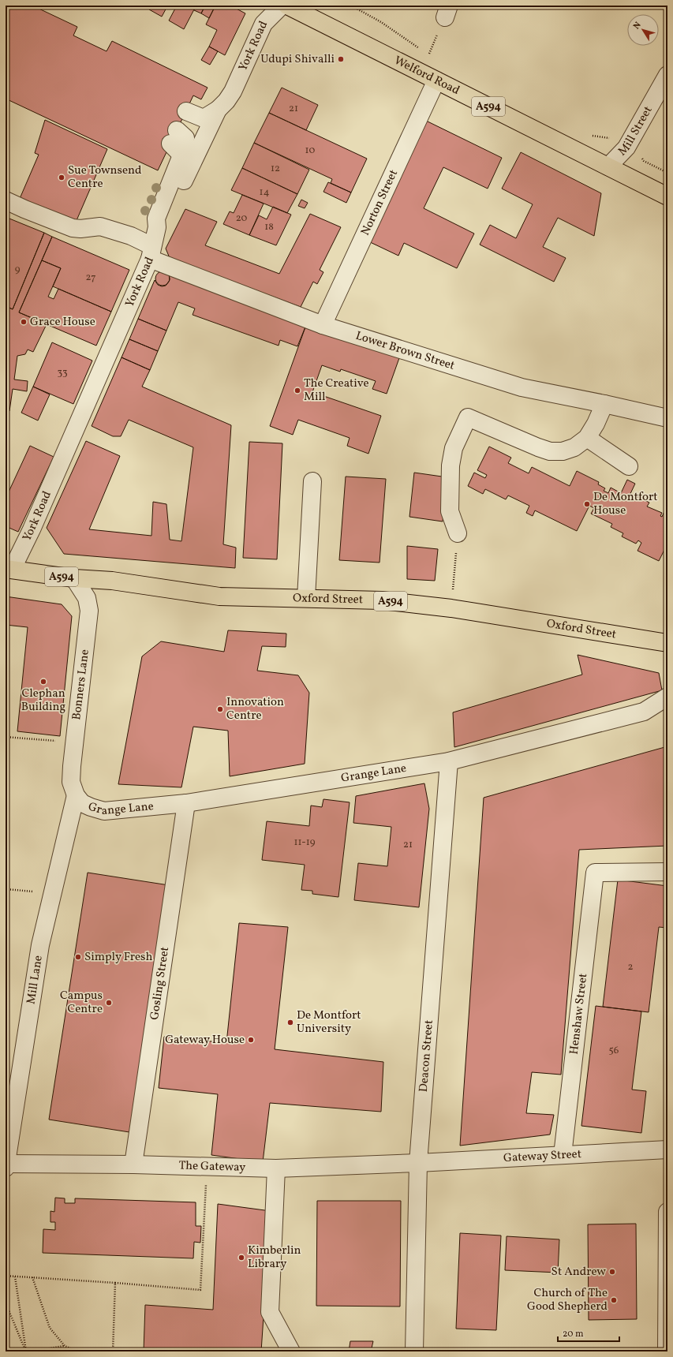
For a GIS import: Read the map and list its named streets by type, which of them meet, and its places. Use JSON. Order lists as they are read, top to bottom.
{
  "streets": {
    "main road": ["Welford Road", "A594", "Oxford Street"],
    "street": [
      "York Road",
      "Mill Street",
      "Norton Street",
      "Lower Brown Street",
      "Bonners Lane",
      "Grange Lane",
      "Mill Lane",
      "Gosling Street",
      "Henshaw Street",
      "Deacon Street",
      "Gateway Street",
      "The Gateway"
    ]
  },
  "crossings": [
    ["York Road", "Lower Brown Street"],
    ["York Road", "Oxford Street"],
    ["Welford Road", "Mill Street"],
    ["Welford Road", "Norton Street"],
    ["Norton Street", "Lower Brown Street"],
    ["Oxford Street", "Bonners Lane"],
    ["Bonners Lane", "Grange Lane"],
    ["Bonners Lane", "Mill Lane"],
    ["Grange Lane", "Mill Lane"],
    ["Grange Lane", "Gosling Street"],
    ["Grange Lane", "Deacon Street"],
    ["Mill Lane", "The Gateway"],
    ["Gosling Street", "The Gateway"],
    ["Henshaw Street", "Gateway Street"],
    ["Deacon Street", "Gateway Street"],
    ["Deacon Street", "The Gateway"],
    ["Gateway Street", "The Gateway"]
  ],
  "places": [
    "Udupi Shivalli",
    "Sue Townsend Centre",
    "Grace House",
    "The Creative Mill",
    "De Montfort House",
    "Clephan Building",
    "Innovation Centre",
    "Simply Fresh",
    "Campus Centre",
    "De Montfort University",
    "Gateway House",
    "Kimberlin Library",
    "St Andrew",
    "Church of The Good Shepherd"
  ],
  "house_numbers": [
    "21",
    "10",
    "12",
    "14",
    "20",
    "18",
    "9",
    "27",
    "33",
    "11-19",
    "21",
    "2",
    "56"
  ],
  "scale_bar": "20 m",
  "north": "top left"
}
